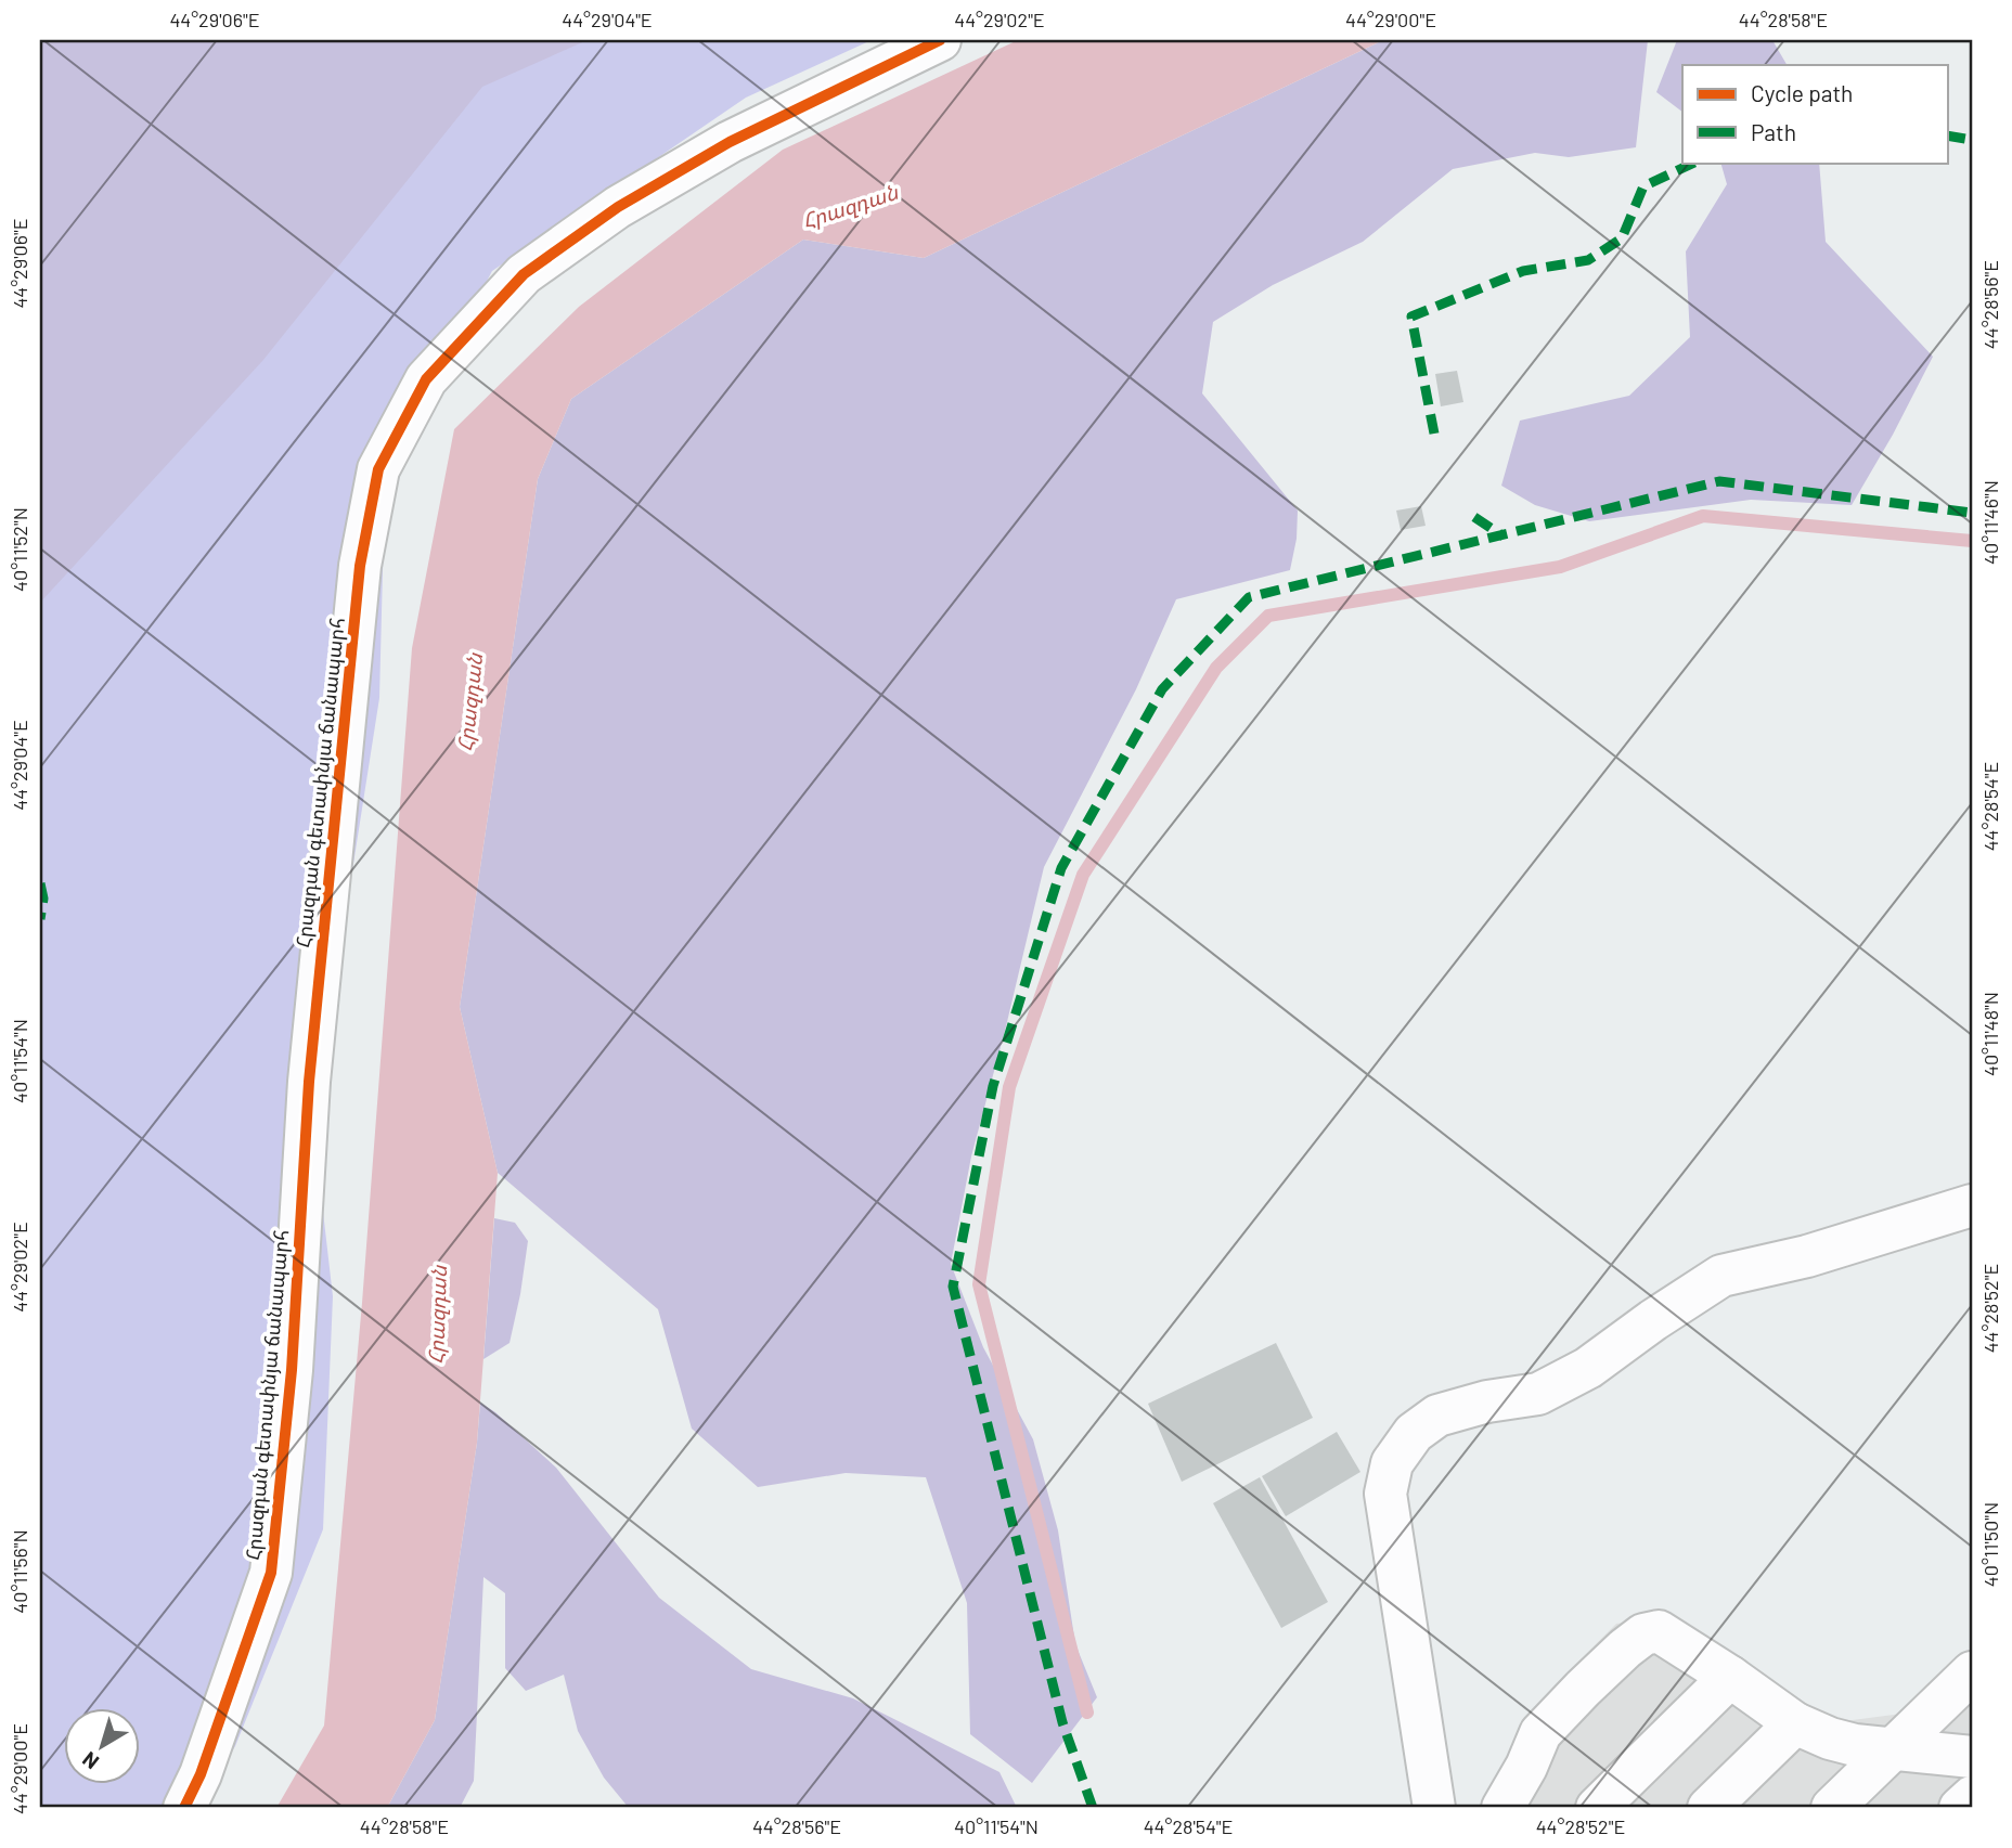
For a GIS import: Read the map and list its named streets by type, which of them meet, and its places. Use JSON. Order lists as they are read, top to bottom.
{
  "streets": {
    "street": ["Հրազդան գետափնյա ճանապարհ"]
  },
  "water": ["Հրազդան"],
  "legend": ["Cycle path", "Path"],
  "north": "bottom left",
  "coordinates": [
    "44°29'06\"E",
    "44°29'04\"E",
    "44°29'02\"E",
    "44°29'00\"E",
    "44°28'58\"E",
    "44°28'56\"E",
    "40°11'46\"N",
    "40°11'52\"N",
    "44°28'54\"E",
    "40°11'48\"N",
    "40°11'54\"N",
    "44°28'52\"E",
    "40°11'50\"N",
    "40°11'56\"N"
  ]
}
